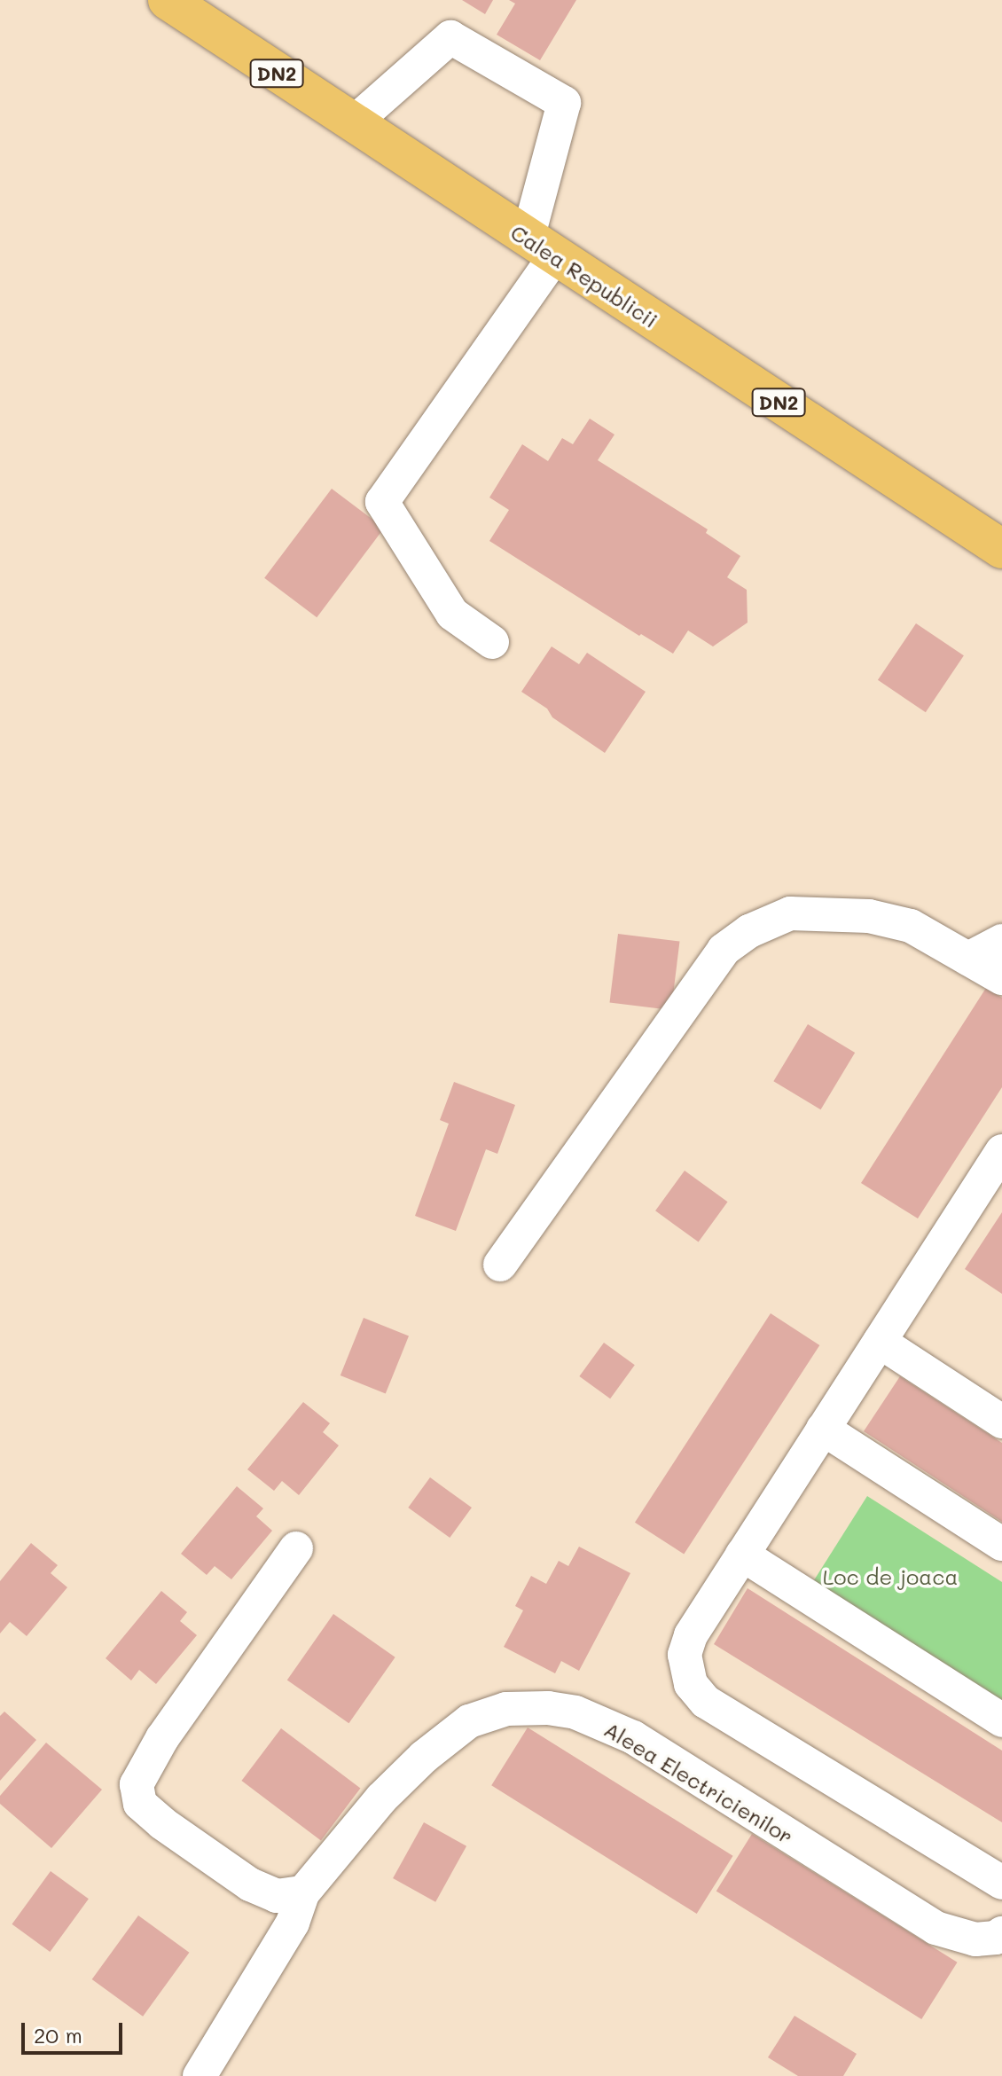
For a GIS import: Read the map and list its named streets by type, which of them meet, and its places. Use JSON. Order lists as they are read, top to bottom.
{
  "streets": {
    "main road": ["DN2", "Calea Republicii"],
    "street": ["Aleea Electricienilor"]
  },
  "parks": ["Loc de joaca"],
  "scale_bar": "20 m"
}
